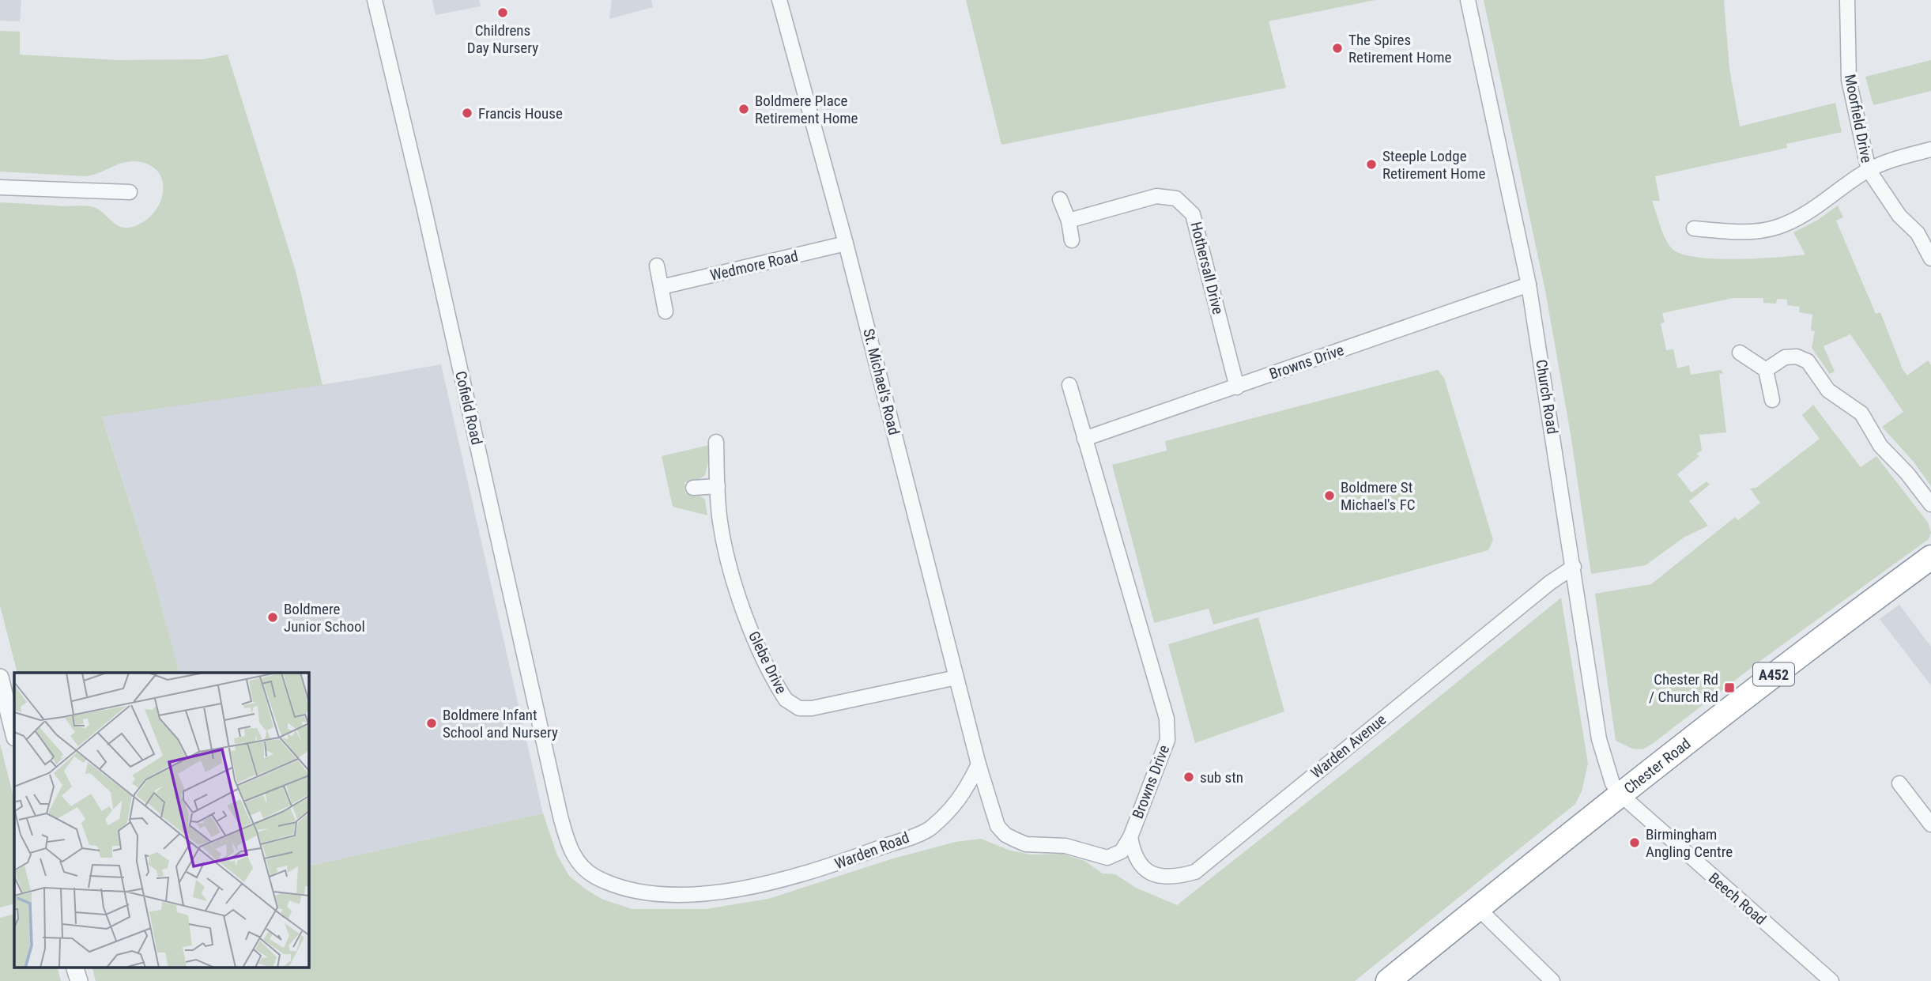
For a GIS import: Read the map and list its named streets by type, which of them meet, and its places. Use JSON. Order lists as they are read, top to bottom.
{
  "streets": {
    "highway": ["A452", "Chester Road"],
    "street": [
      "Moorfield Drive",
      "Wedmore Road",
      "Hothersall Drive",
      "Browns Drive",
      "St. Michael's Road",
      "Church Road",
      "Cofield Road",
      "Glebe Drive",
      "Warden Avenue",
      "Warden Road",
      "Beech Road"
    ]
  },
  "crossings": [
    ["Wedmore Road", "St. Michael's Road"],
    ["Hothersall Drive", "Browns Drive"],
    ["Browns Drive", "Church Road"],
    ["Browns Drive", "Warden Avenue"],
    ["St. Michael's Road", "Glebe Drive"],
    ["St. Michael's Road", "Warden Road"],
    ["Church Road", "Warden Avenue"],
    ["Church Road", "Chester Road"],
    ["Church Road", "Beech Road"],
    ["Cofield Road", "Warden Road"],
    ["Chester Road", "Beech Road"]
  ],
  "places": {
    "other": [
      "Childrens Day Nursery",
      "The Spires Retirement Home",
      "Boldmere Place Retirement Home",
      "Francis House",
      "Steeple Lodge Retirement Home",
      "Boldmere St Michael's FC",
      "Boldmere Junior School",
      "Boldmere Infant School and Nursery",
      "sub stn",
      "Birmingham Angling Centre"
    ],
    "transit": ["Chester Rd / Church Rd"]
  }
}
